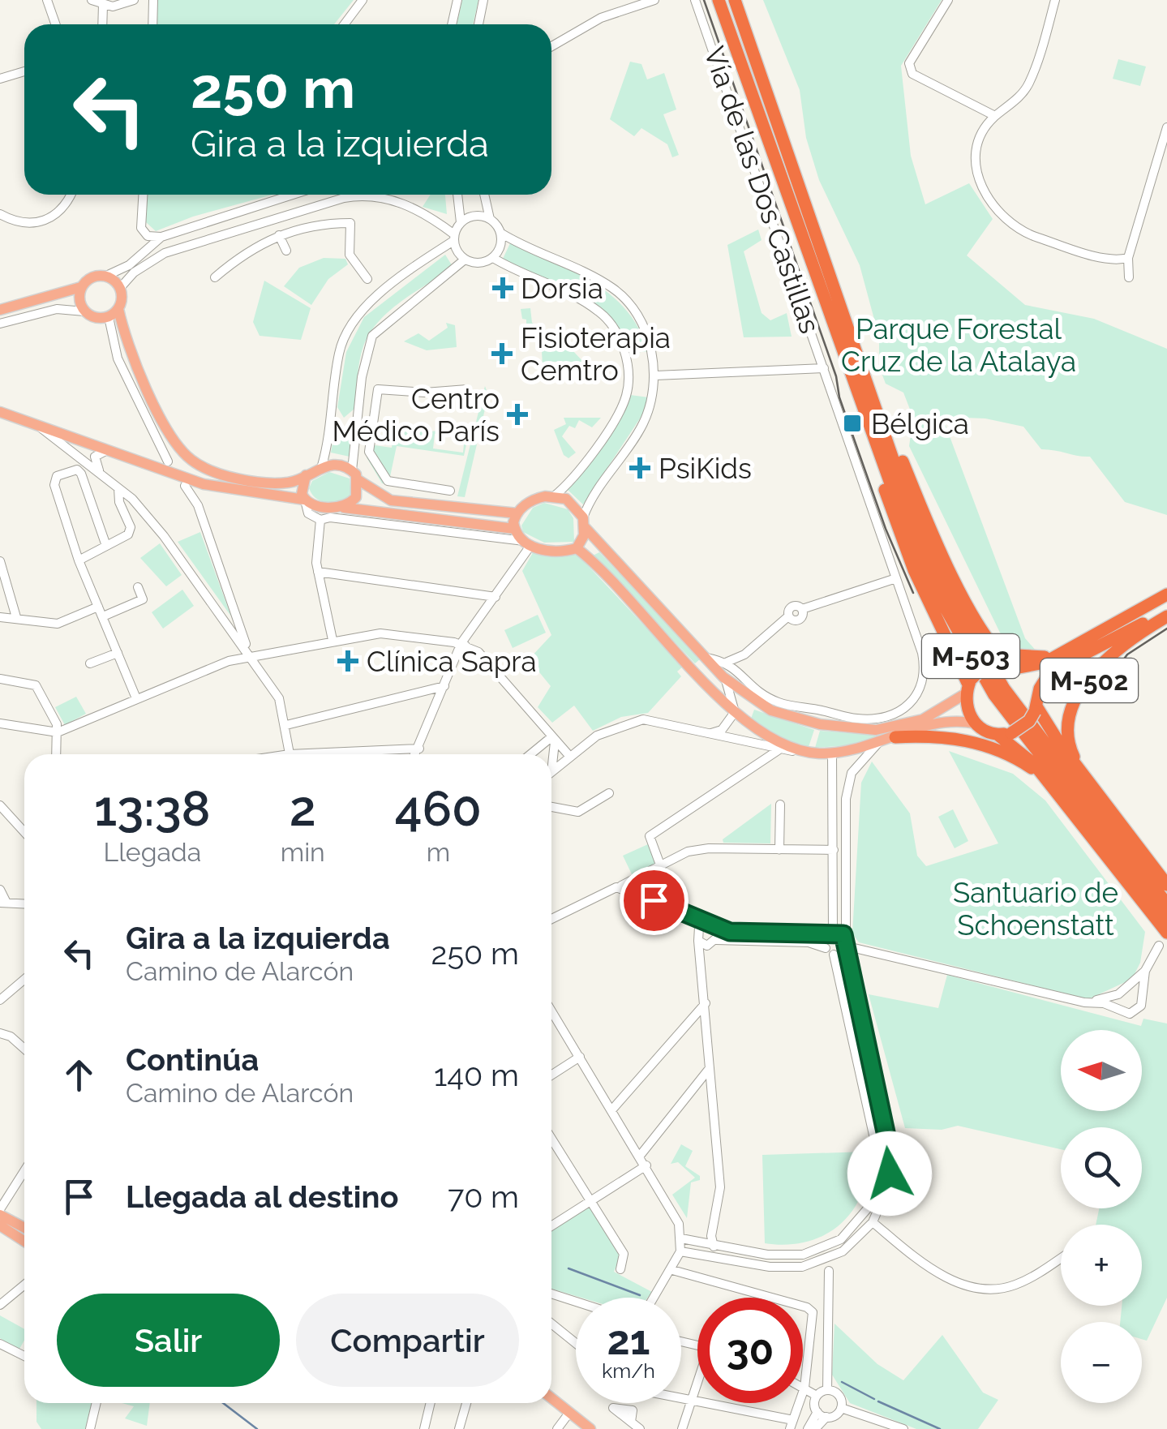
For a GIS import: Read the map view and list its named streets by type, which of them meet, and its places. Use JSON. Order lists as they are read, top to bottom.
{
  "streets": {
    "highway": ["M-503", "M-502"],
    "street": ["Vía de las Dos Castillas"]
  },
  "crossings": [
    ["M-503", "M-502"]
  ],
  "parks": ["Parque Forestal Cruz de la Atalaya", "Santuario de Schoenstatt"],
  "places": {
    "health": [
      "Dorsia",
      "Fisioterapia Cemtro",
      "Centro Médico París",
      "PsiKids",
      "Clínica Sapra"
    ],
    "transit": ["Bélgica"]
  },
  "north": "left",
  "page": {
    "turn": ["250 m", "Gira a la izquierda"],
    "eta": [
      "13:38",
      "Llegada",
      "2",
      "min",
      "460",
      "m"
    ],
    "list": [
      {
        "name": "Gira a la izquierda",
        "note": "Camino de Alarcón",
        "value": "250 m"
      },
      {
        "name": "Continúa",
        "note": "Camino de Alarcón",
        "value": "140 m"
      },
      {
        "name": "Llegada al destino",
        "value": "70 m"
      }
    ],
    "map_buttons": ["+", "−"],
    "buttons": ["Salir", "Compartir"],
    "speed": "21 km/h",
    "limit": "30"
  }
}
